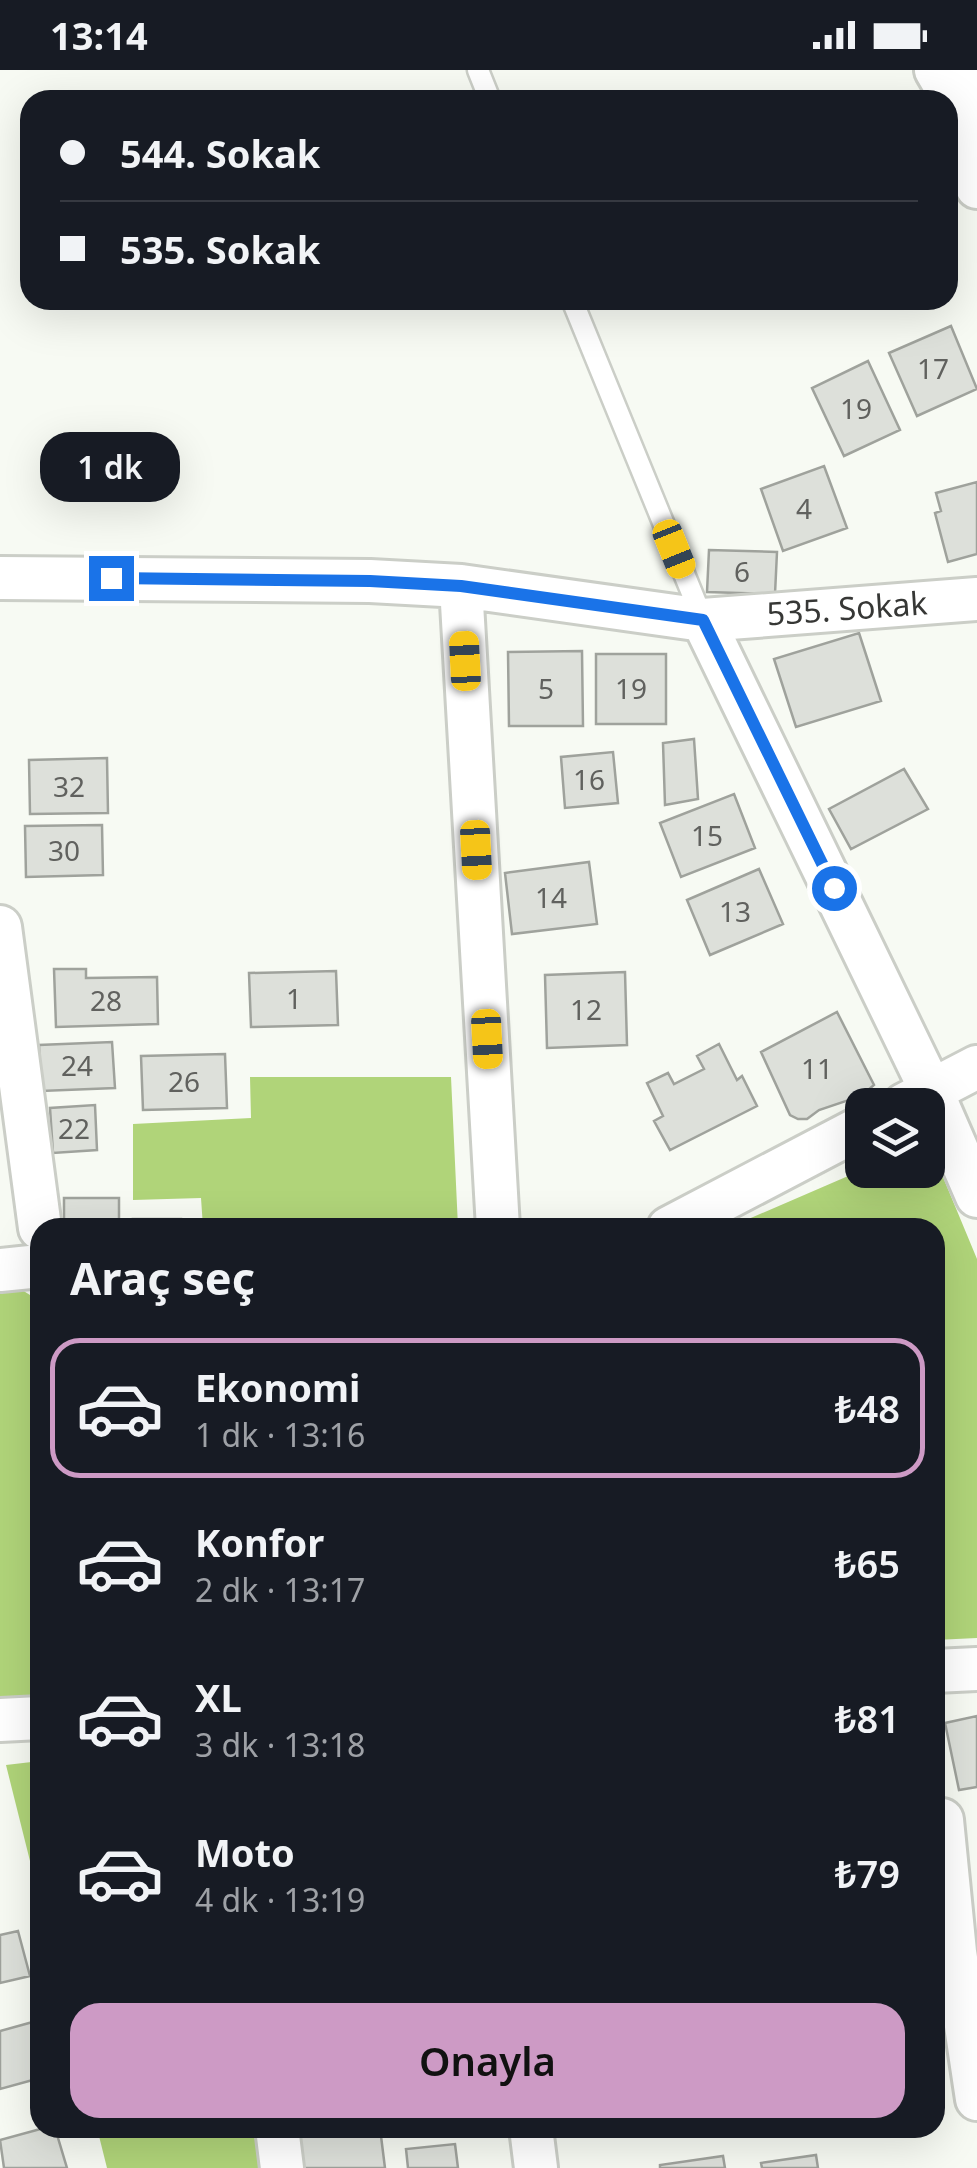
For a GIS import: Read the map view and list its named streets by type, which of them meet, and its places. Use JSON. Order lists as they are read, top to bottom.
{
  "streets": {
    "street": ["535. Sokak"]
  },
  "house_numbers": [
    "17",
    "19",
    "4",
    "6",
    "5",
    "19",
    "16",
    "32",
    "15",
    "30",
    "14",
    "13",
    "1",
    "28",
    "12",
    "24",
    "11",
    "26",
    "22"
  ],
  "page": {
    "status": "13:14",
    "banner": ["544. Sokak", "535. Sokak"],
    "bubble": "1 dk",
    "heading": "Araç seç",
    "list": [
      {
        "name": "Ekonomi",
        "note": "1 dk · 13:16",
        "value": "₺48"
      },
      {
        "name": "Konfor",
        "note": "2 dk · 13:17",
        "value": "₺65"
      },
      {
        "name": "XL",
        "note": "3 dk · 13:18",
        "value": "₺81"
      },
      {
        "name": "Moto",
        "note": "4 dk · 13:19",
        "value": "₺79"
      }
    ],
    "buttons": "Onayla"
  }
}
